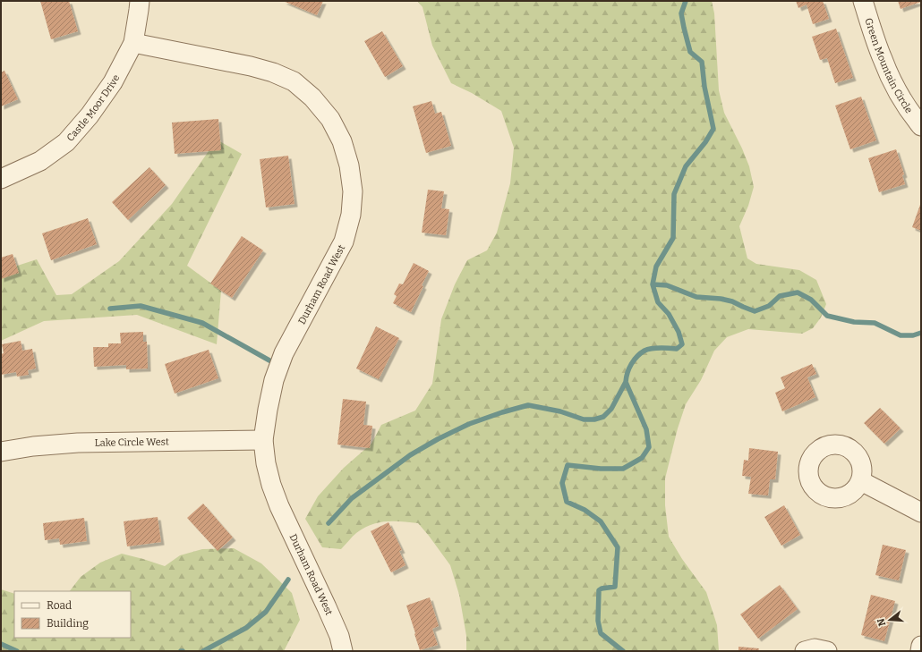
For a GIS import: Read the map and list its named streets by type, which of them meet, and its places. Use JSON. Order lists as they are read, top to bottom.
{
  "streets": {
    "street": [
      "Green Mountain Circle",
      "Castle Moor Drive",
      "Durham Road West",
      "Lake Circle West"
    ]
  },
  "crossings": [
    ["Castle Moor Drive", "Durham Road West"],
    ["Durham Road West", "Lake Circle West"]
  ],
  "legend": ["Road", "Building"],
  "north": "left"
}
